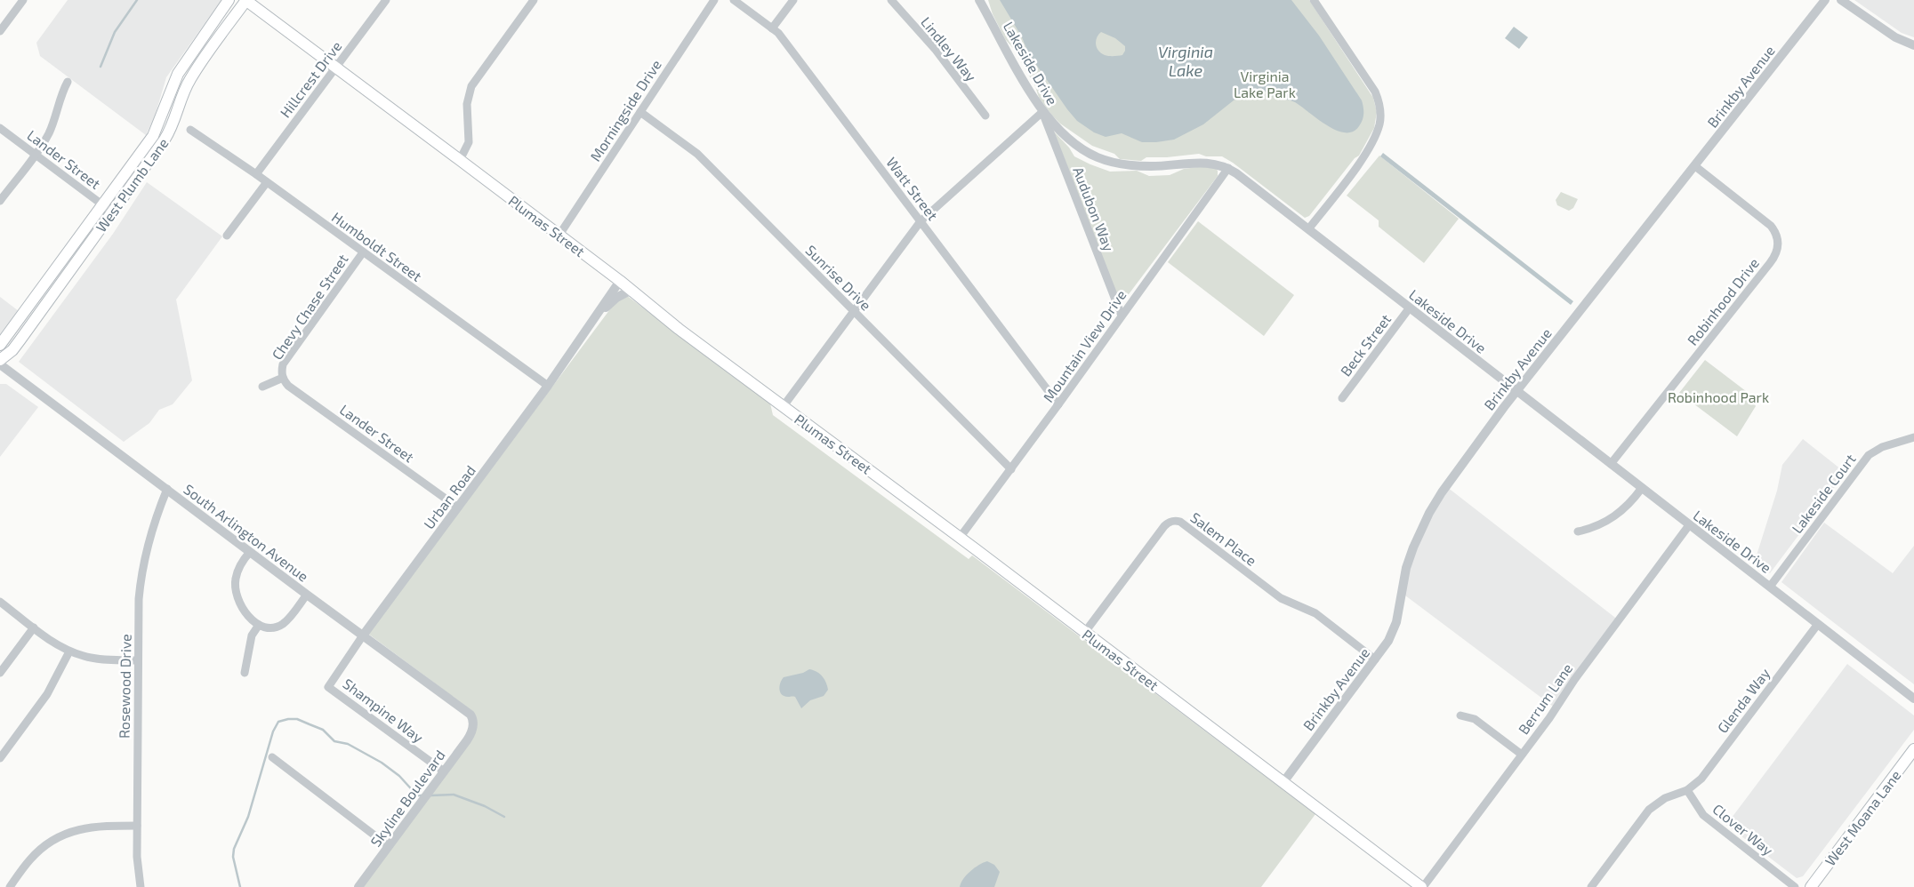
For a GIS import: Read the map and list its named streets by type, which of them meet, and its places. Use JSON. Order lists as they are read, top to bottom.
{
  "streets": {
    "main road": ["West Plumb Lane", "Plumas Street", "West Moana Lane"],
    "street": [
      "Lindley Way",
      "Lakeside Drive",
      "Hillcrest Drive",
      "Brinkby Avenue",
      "Morningside Drive",
      "Lander Street",
      "Watt Street",
      "Audubon Way",
      "Humboldt Street",
      "Sunrise Drive",
      "Robinhood Drive",
      "Chevy Chase Street",
      "Beck Street",
      "Mountain View Drive",
      "Lakeside Court",
      "Urban Road",
      "South Arlington Avenue",
      "Salem Place",
      "Rosewood Drive",
      "Berrum Lane",
      "Glenda Way",
      "Shampine Way",
      "Skyline Boulevard",
      "Clover Way"
    ]
  },
  "crossings": [
    ["Lakeside Drive", "Brinkby Avenue"],
    ["Lakeside Drive", "Audubon Way"],
    ["Lakeside Drive", "Robinhood Drive"],
    ["Lakeside Drive", "Beck Street"],
    ["Lakeside Drive", "Mountain View Drive"],
    ["Lakeside Drive", "Lakeside Court"],
    ["Lakeside Drive", "Berrum Lane"],
    ["Lakeside Drive", "Glenda Way"],
    ["Hillcrest Drive", "Plumas Street"],
    ["Hillcrest Drive", "Humboldt Street"],
    ["Brinkby Avenue", "Plumas Street"],
    ["Brinkby Avenue", "Robinhood Drive"],
    ["Brinkby Avenue", "Salem Place"],
    ["Morningside Drive", "Plumas Street"],
    ["Morningside Drive", "Sunrise Drive"],
    ["Lander Street", "West Plumb Lane"],
    ["Lander Street", "Chevy Chase Street"],
    ["Lander Street", "Urban Road"],
    ["West Plumb Lane", "Plumas Street"],
    ["Watt Street", "Mountain View Drive"],
    ["Audubon Way", "Mountain View Drive"],
    ["Plumas Street", "Mountain View Drive"],
    ["Plumas Street", "Urban Road"],
    ["Plumas Street", "Salem Place"],
    ["Plumas Street", "Berrum Lane"],
    ["Humboldt Street", "Chevy Chase Street"],
    ["Humboldt Street", "Urban Road"],
    ["Sunrise Drive", "Mountain View Drive"],
    ["Urban Road", "South Arlington Avenue"],
    ["Urban Road", "Shampine Way"],
    ["South Arlington Avenue", "Rosewood Drive"],
    ["South Arlington Avenue", "Skyline Boulevard"],
    ["Glenda Way", "Clover Way"],
    ["Shampine Way", "Skyline Boulevard"]
  ],
  "water": ["Virginia Lake"],
  "parks": ["Virginia Lake Park", "Robinhood Park"]
}
